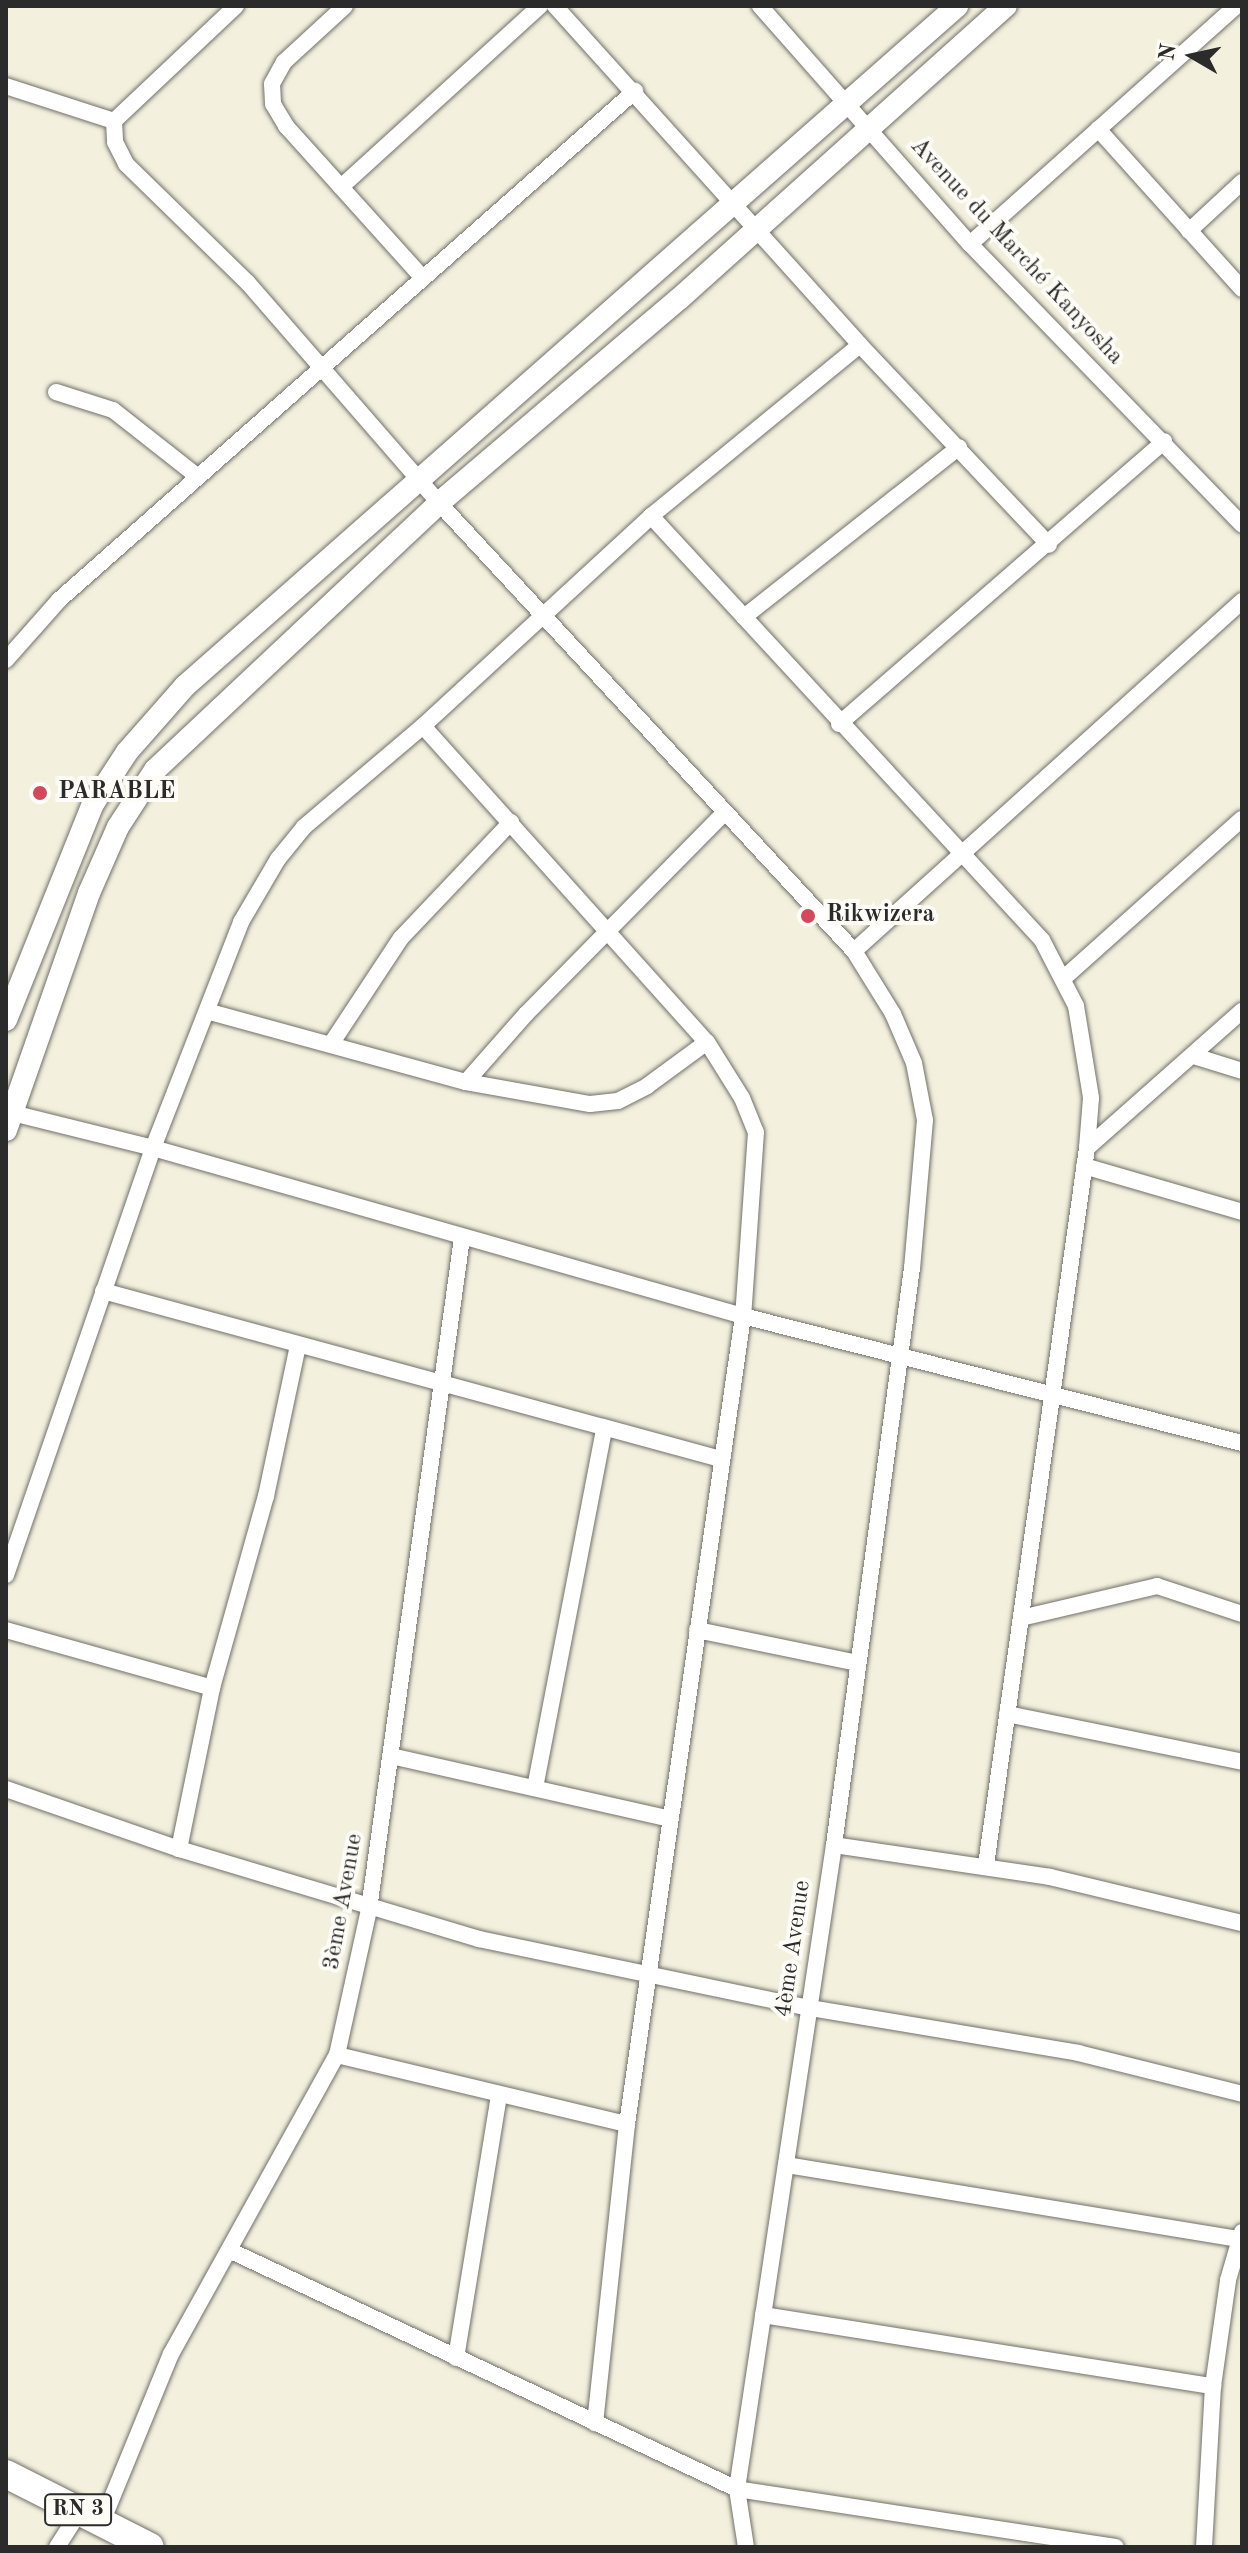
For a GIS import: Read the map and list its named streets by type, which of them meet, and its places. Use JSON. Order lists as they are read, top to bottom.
{
  "streets": {
    "highway": ["RN 3"],
    "street": ["Avenue du Marché Kanyosha", "3ème Avenue", "4ème Avenue"]
  },
  "crossings": [
    ["3ème Avenue", "RN 3"]
  ],
  "places": ["PARABLE", "Rikwizera"],
  "north": "left"
}
